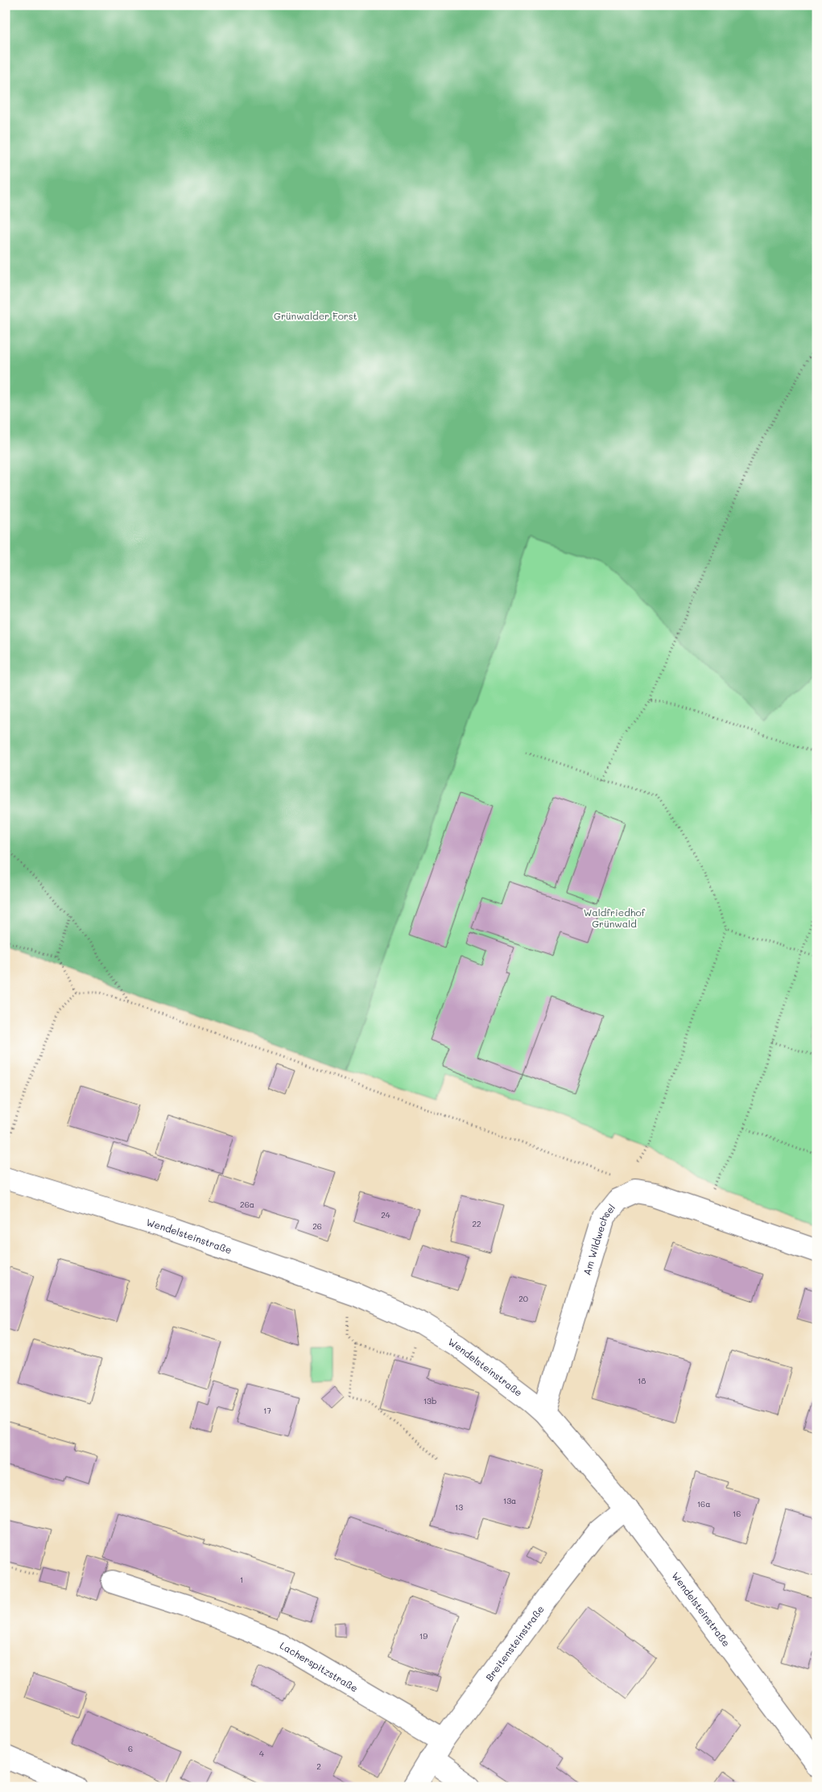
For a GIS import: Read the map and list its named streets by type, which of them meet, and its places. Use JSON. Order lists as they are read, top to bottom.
{
  "streets": {
    "street": [
      "Wendelsteinstraße",
      "Am Wildwechsel",
      "Breitensteinstraße",
      "Lacherspitzstraße"
    ]
  },
  "crossings": [
    ["Wendelsteinstraße", "Am Wildwechsel"],
    ["Wendelsteinstraße", "Breitensteinstraße"],
    ["Breitensteinstraße", "Lacherspitzstraße"]
  ],
  "parks": ["Grünwalder Forst", "Waldfriedhof Grünwald"],
  "house_numbers": [
    "26a",
    "24",
    "22",
    "26",
    "20",
    "18",
    "13b",
    "17",
    "13a",
    "16a",
    "13",
    "16",
    "1",
    "19",
    "6",
    "4",
    "2"
  ]
}
